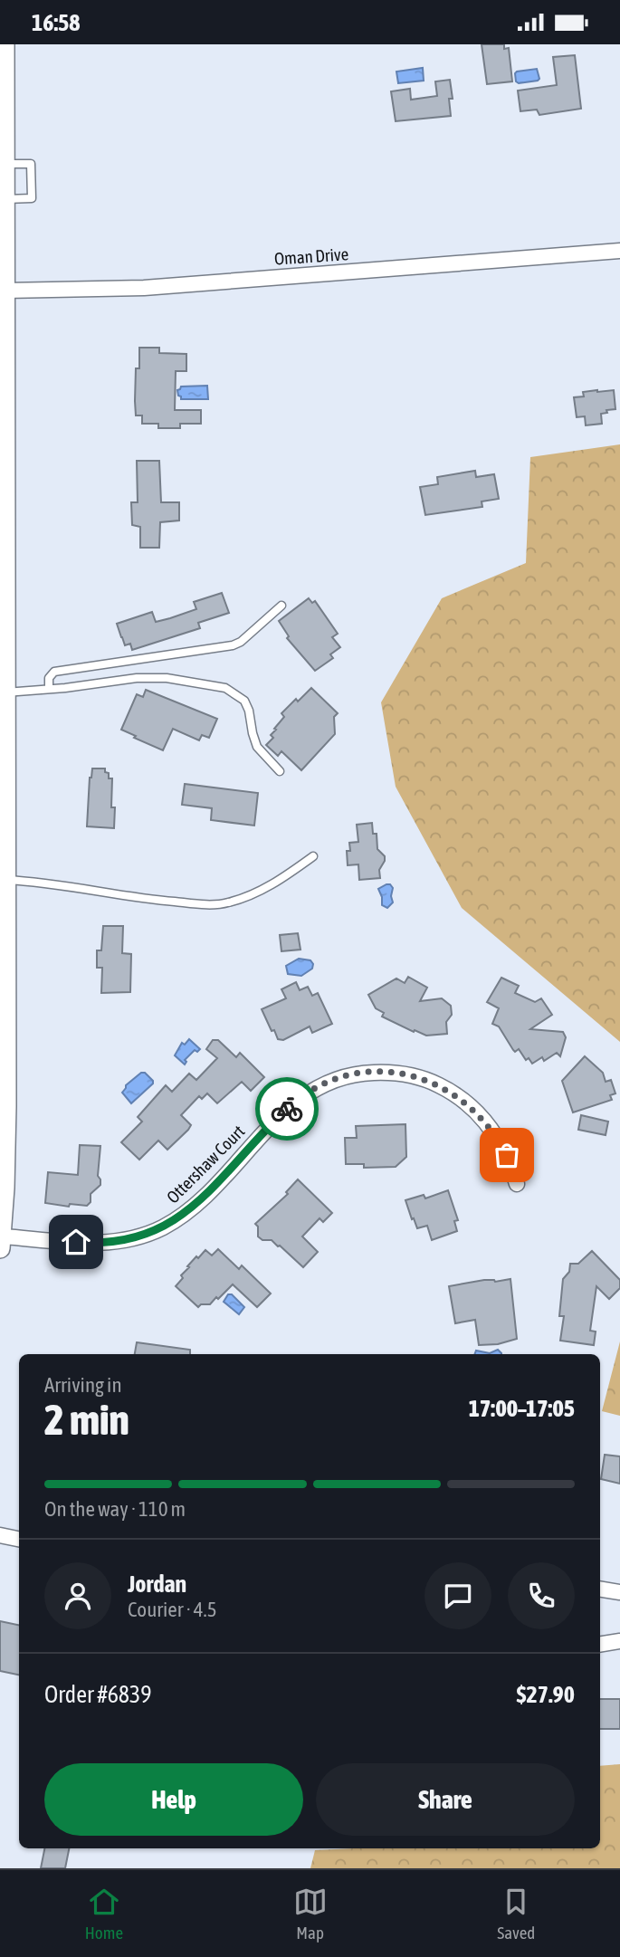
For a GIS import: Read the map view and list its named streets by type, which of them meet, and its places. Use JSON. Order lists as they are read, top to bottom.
{
  "streets": {
    "street": ["Oman Drive", "Ottershaw Court"]
  },
  "page": {
    "status": "16:58",
    "heading": ["2 min", "Arriving in", "17:00–17:05"],
    "panel": [
      "Jordan",
      "Courier · 4.5",
      "Order #6839",
      "$27.90"
    ],
    "bar": "On the way · 110 m",
    "buttons": ["Help", "Share"],
    "tabs": ["Home", "Map", "Saved"]
  }
}
